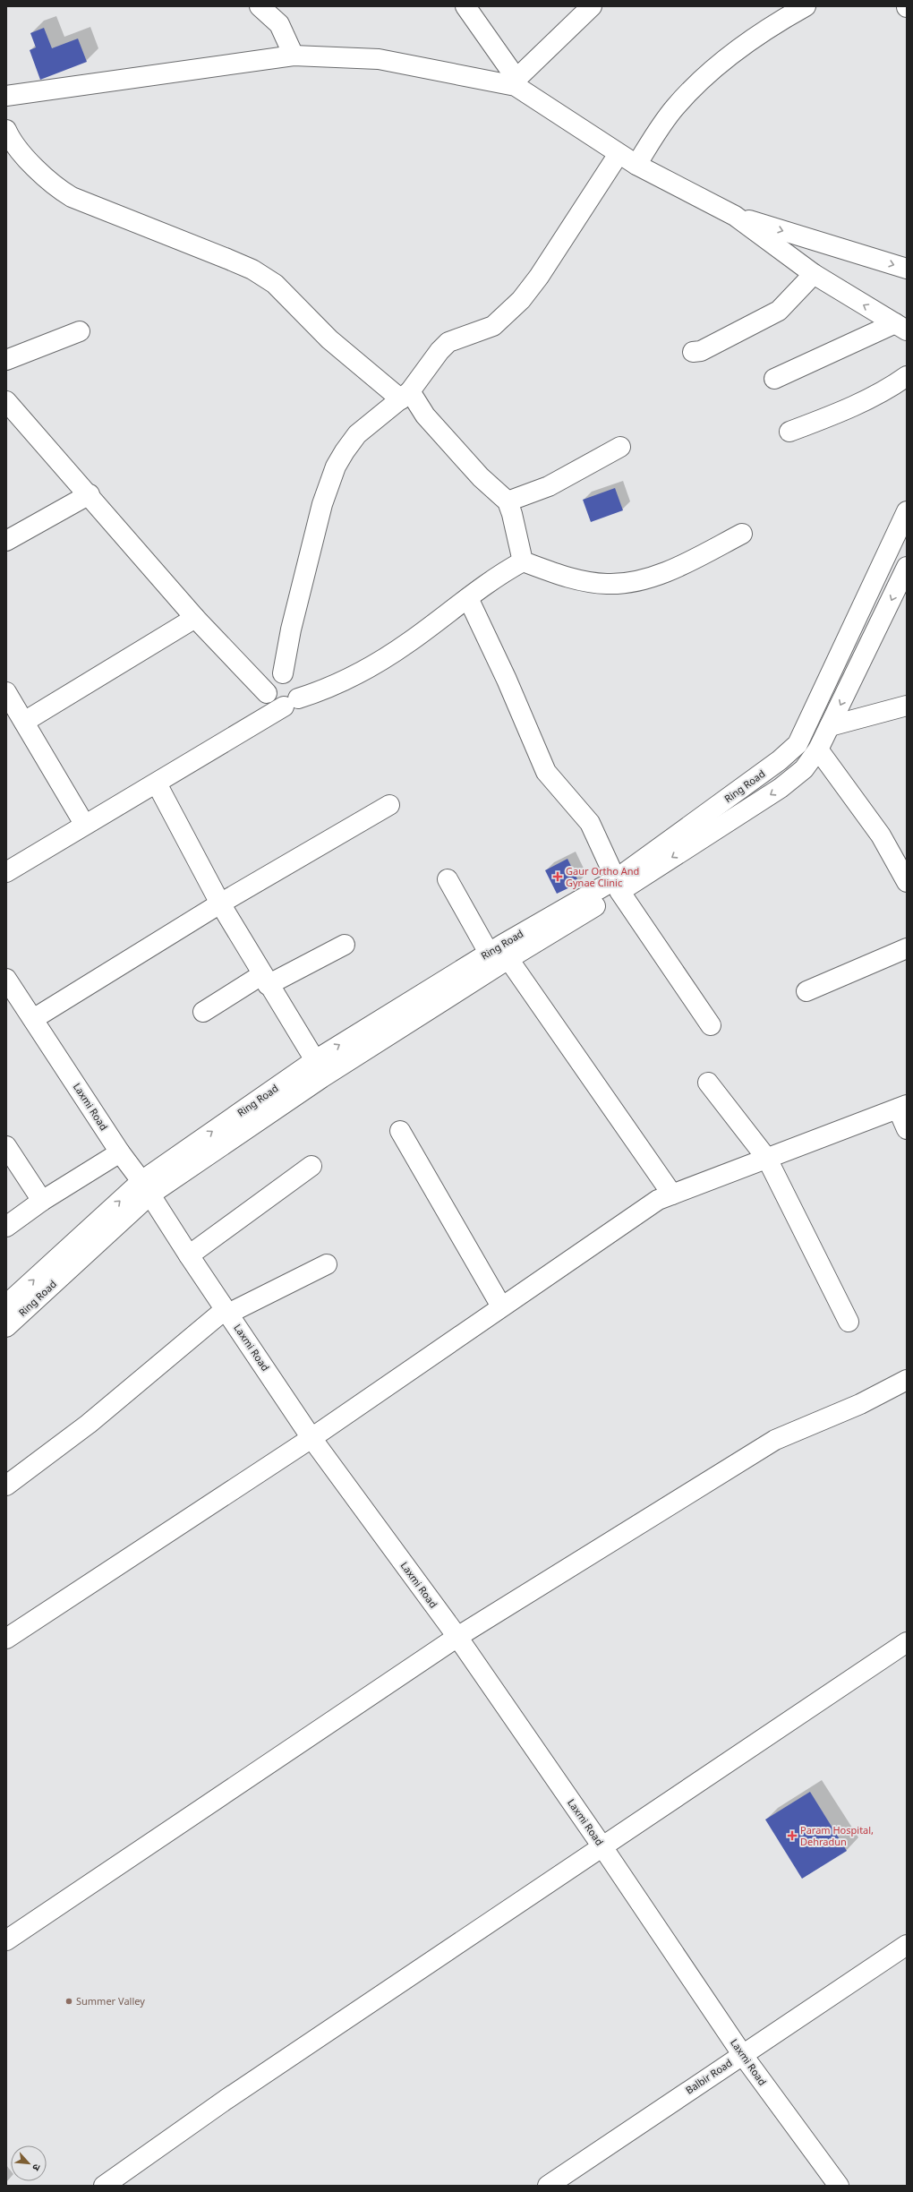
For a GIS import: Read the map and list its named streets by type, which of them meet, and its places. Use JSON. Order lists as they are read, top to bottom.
{
  "streets": {
    "street": ["Ring Road", "Laxmi Road", "Balbir Road"]
  },
  "crossings": [
    ["Ring Road", "Laxmi Road"],
    ["Laxmi Road", "Balbir Road"]
  ],
  "places": {
    "health": ["Gaur Ortho And Gynae Clinic", "Param Hospital, Dehradun"],
    "other": ["Summer Valley"]
  },
  "north": "bottom right"
}
